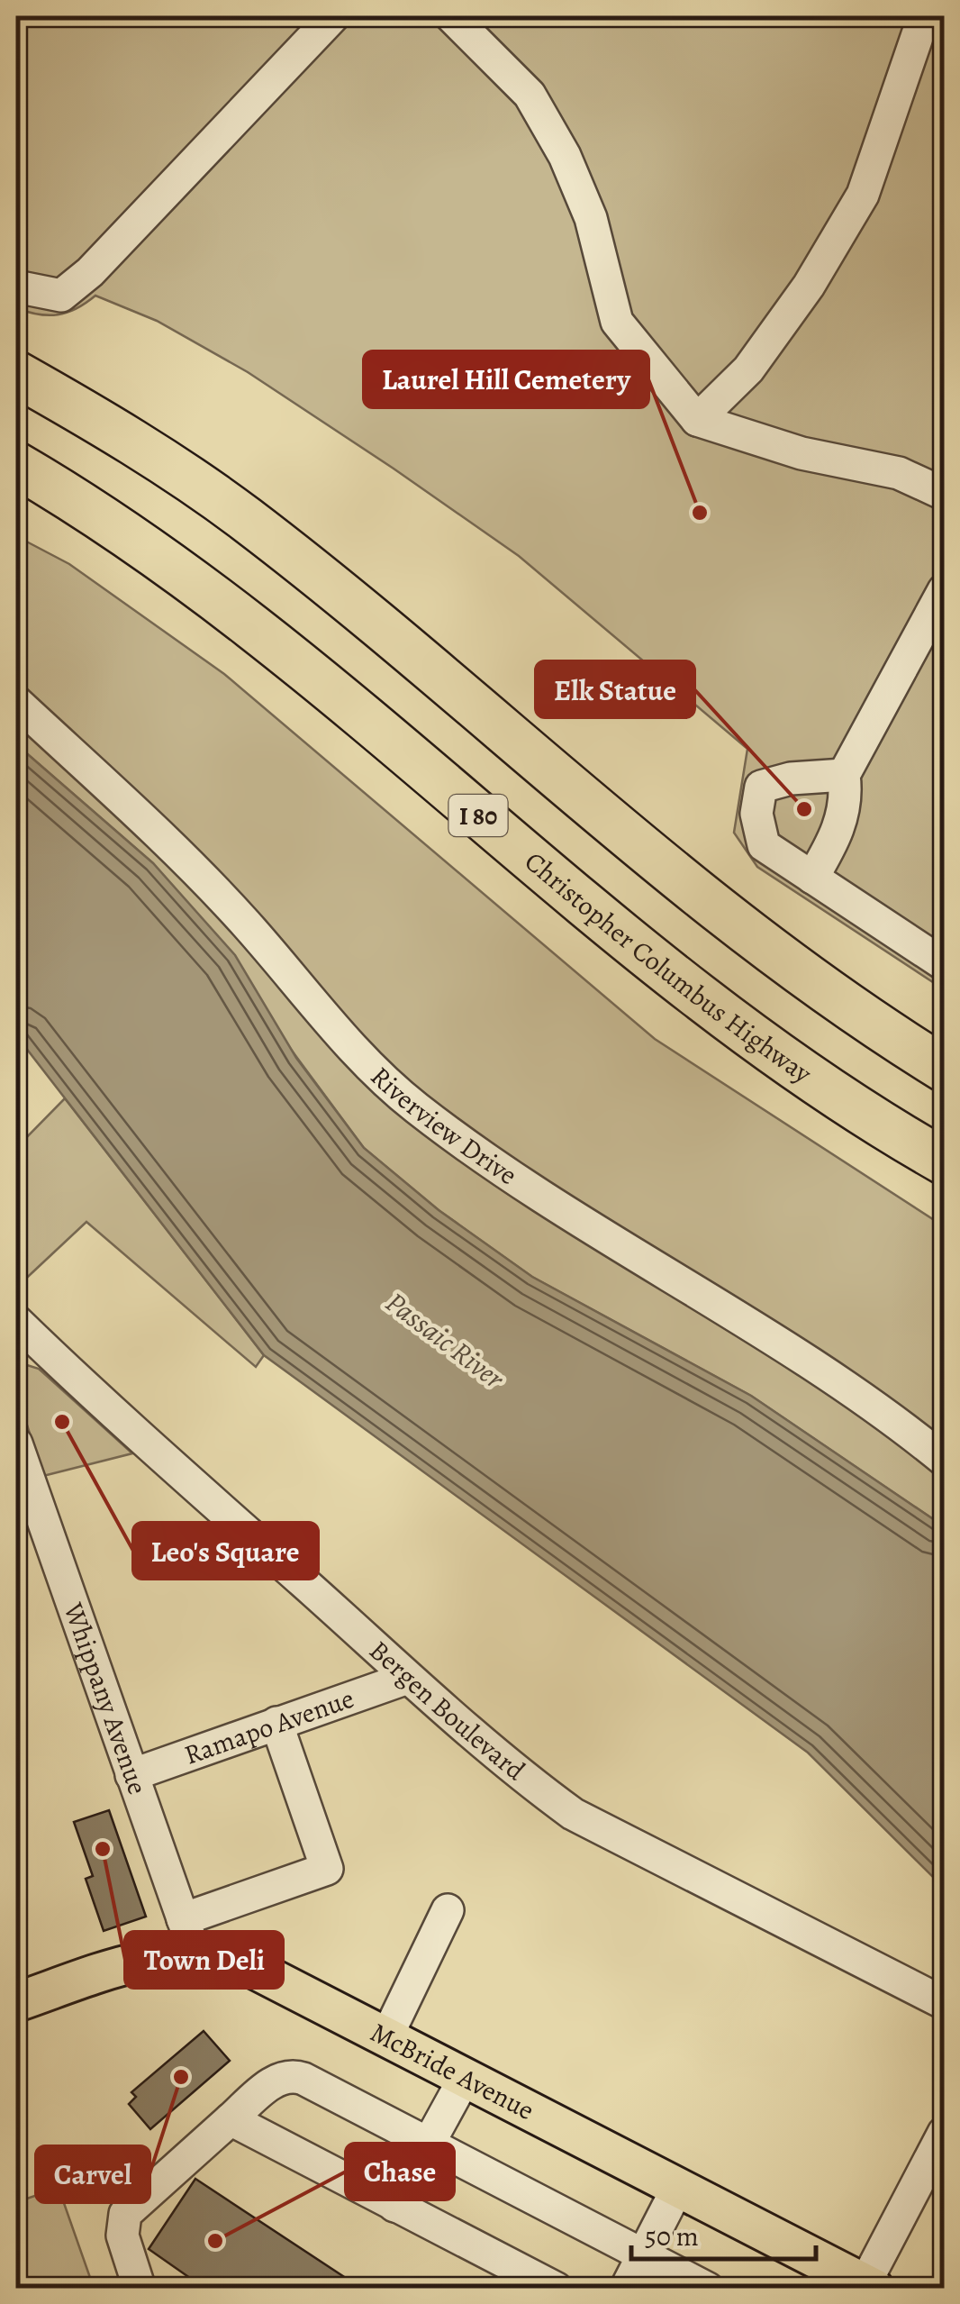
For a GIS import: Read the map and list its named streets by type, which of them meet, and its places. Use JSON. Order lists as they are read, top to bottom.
{
  "streets": {
    "highway": ["I 80", "Christopher Columbus Highway"],
    "main road": ["McBride Avenue"],
    "street": [
      "Riverview Drive",
      "Whippany Avenue",
      "Bergen Boulevard",
      "Ramapo Avenue"
    ]
  },
  "crossings": [
    ["Whippany Avenue", "Ramapo Avenue"],
    ["Whippany Avenue", "McBride Avenue"],
    ["Bergen Boulevard", "Ramapo Avenue"]
  ],
  "water": ["Passaic River"],
  "places": [
    "Laurel Hill Cemetery",
    "Elk Statue",
    "Leo's Square",
    "Town Deli",
    "Carvel",
    "Chase"
  ],
  "scale_bar": "50 m"
}
